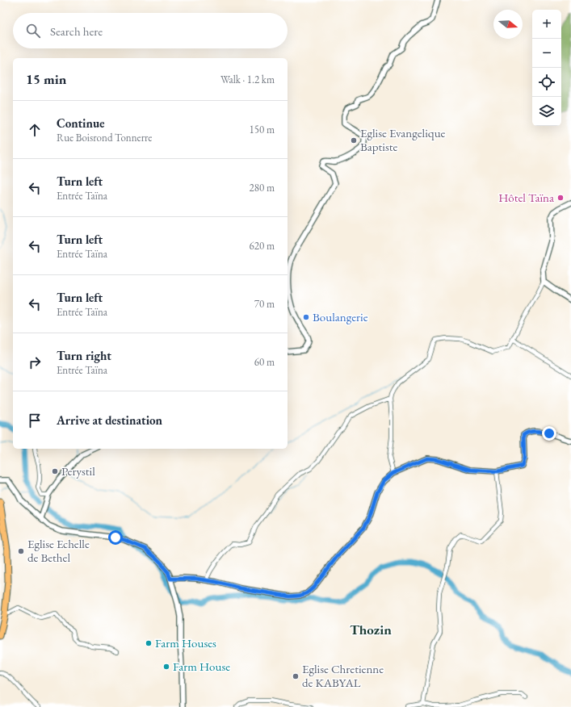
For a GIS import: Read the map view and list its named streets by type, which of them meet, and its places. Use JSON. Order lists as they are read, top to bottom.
{
  "districts": ["Thozin"],
  "places": [
    "Eglise Evangelique Baptiste",
    "Hôtel Taïna",
    "Boulangerie",
    "Perystil",
    "Eglise Echelle de Bethel",
    "Farm Houses",
    "Farm House",
    "Eglise Chretienne de KABYAL"
  ],
  "north": "right",
  "page": {
    "map_buttons": ["+", "−"],
    "search": "Search here",
    "heading": ["15 min", "Walk · 1.2 km"],
    "list": [
      ["Continue", "Rue Boisrond Tonnerre", "150 m"],
      ["Turn left", "Entrée Taïna", "280 m"],
      ["Turn left", "Entrée Taïna", "620 m"],
      ["Turn left", "Entrée Taïna", "70 m"],
      ["Turn right", "Entrée Taïna", "60 m"],
      "Arrive at destination"
    ]
  }
}
